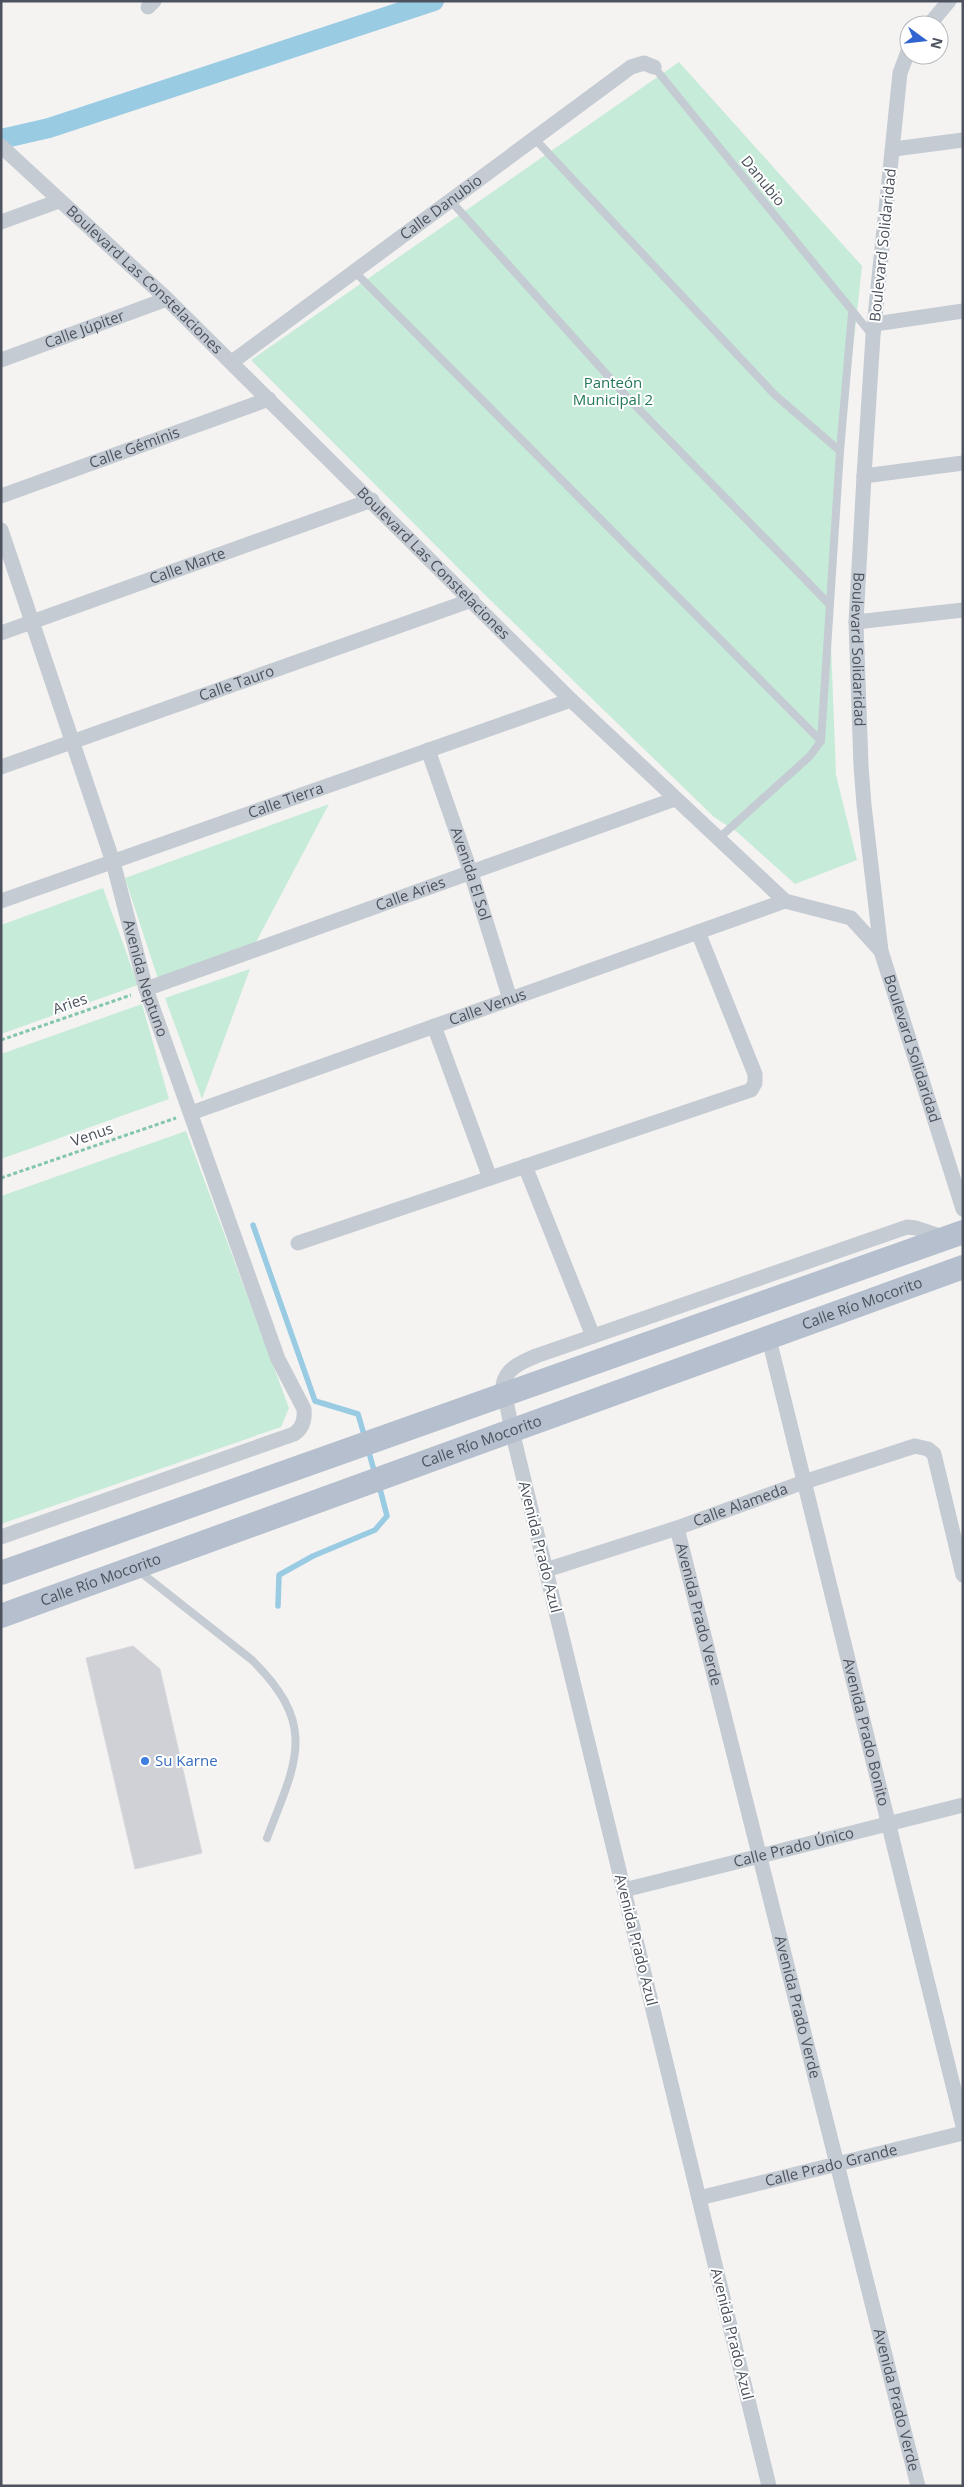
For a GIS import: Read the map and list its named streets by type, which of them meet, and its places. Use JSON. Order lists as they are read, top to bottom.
{
  "streets": {
    "main road": ["Calle Río Mocorito"],
    "street": [
      "Calle Danubio",
      "Boulevard Solidaridad",
      "Boulevard Las Constelaciones",
      "Calle Júpiter",
      "Calle Géminis",
      "Calle Marte",
      "Calle Tauro",
      "Calle Tierra",
      "Avenida El Sol",
      "Calle Aries",
      "Avenida Neptuno",
      "Calle Venus",
      "Calle Alameda",
      "Avenida Prado Azul",
      "Avenida Prado Verde",
      "Avenida Prado Bonito",
      "Calle Prado Único",
      "Calle Prado Grande"
    ],
    "lane": ["Danubio"],
    "path": ["Aries", "Venus"]
  },
  "crossings": [
    ["Danubio", "Calle Danubio"],
    ["Danubio", "Boulevard Solidaridad"],
    ["Calle Danubio", "Boulevard Las Constelaciones"],
    ["Boulevard Solidaridad", "Boulevard Las Constelaciones"],
    ["Boulevard Las Constelaciones", "Calle Júpiter"],
    ["Boulevard Las Constelaciones", "Calle Géminis"],
    ["Boulevard Las Constelaciones", "Calle Marte"],
    ["Boulevard Las Constelaciones", "Calle Tauro"],
    ["Boulevard Las Constelaciones", "Calle Tierra"],
    ["Boulevard Las Constelaciones", "Calle Aries"],
    ["Boulevard Las Constelaciones", "Calle Venus"],
    ["Calle Marte", "Avenida Neptuno"],
    ["Calle Tauro", "Avenida Neptuno"],
    ["Calle Tierra", "Avenida El Sol"],
    ["Calle Tierra", "Avenida Neptuno"],
    ["Avenida El Sol", "Calle Aries"],
    ["Avenida El Sol", "Calle Venus"],
    ["Calle Aries", "Avenida Neptuno"],
    ["Calle Aries", "Aries"],
    ["Avenida Neptuno", "Aries"],
    ["Avenida Neptuno", "Calle Venus"],
    ["Avenida Neptuno", "Venus"],
    ["Calle Venus", "Venus"],
    ["Calle Río Mocorito", "Avenida Prado Azul"],
    ["Calle Río Mocorito", "Avenida Prado Bonito"],
    ["Calle Alameda", "Avenida Prado Azul"],
    ["Calle Alameda", "Avenida Prado Verde"],
    ["Calle Alameda", "Avenida Prado Bonito"],
    ["Avenida Prado Azul", "Calle Prado Único"],
    ["Avenida Prado Azul", "Calle Prado Grande"],
    ["Avenida Prado Verde", "Calle Prado Único"],
    ["Avenida Prado Verde", "Calle Prado Grande"],
    ["Avenida Prado Bonito", "Calle Prado Único"]
  ],
  "parks": ["Panteón Municipal 2"],
  "places": ["Su Karne"],
  "north": "right"
}
